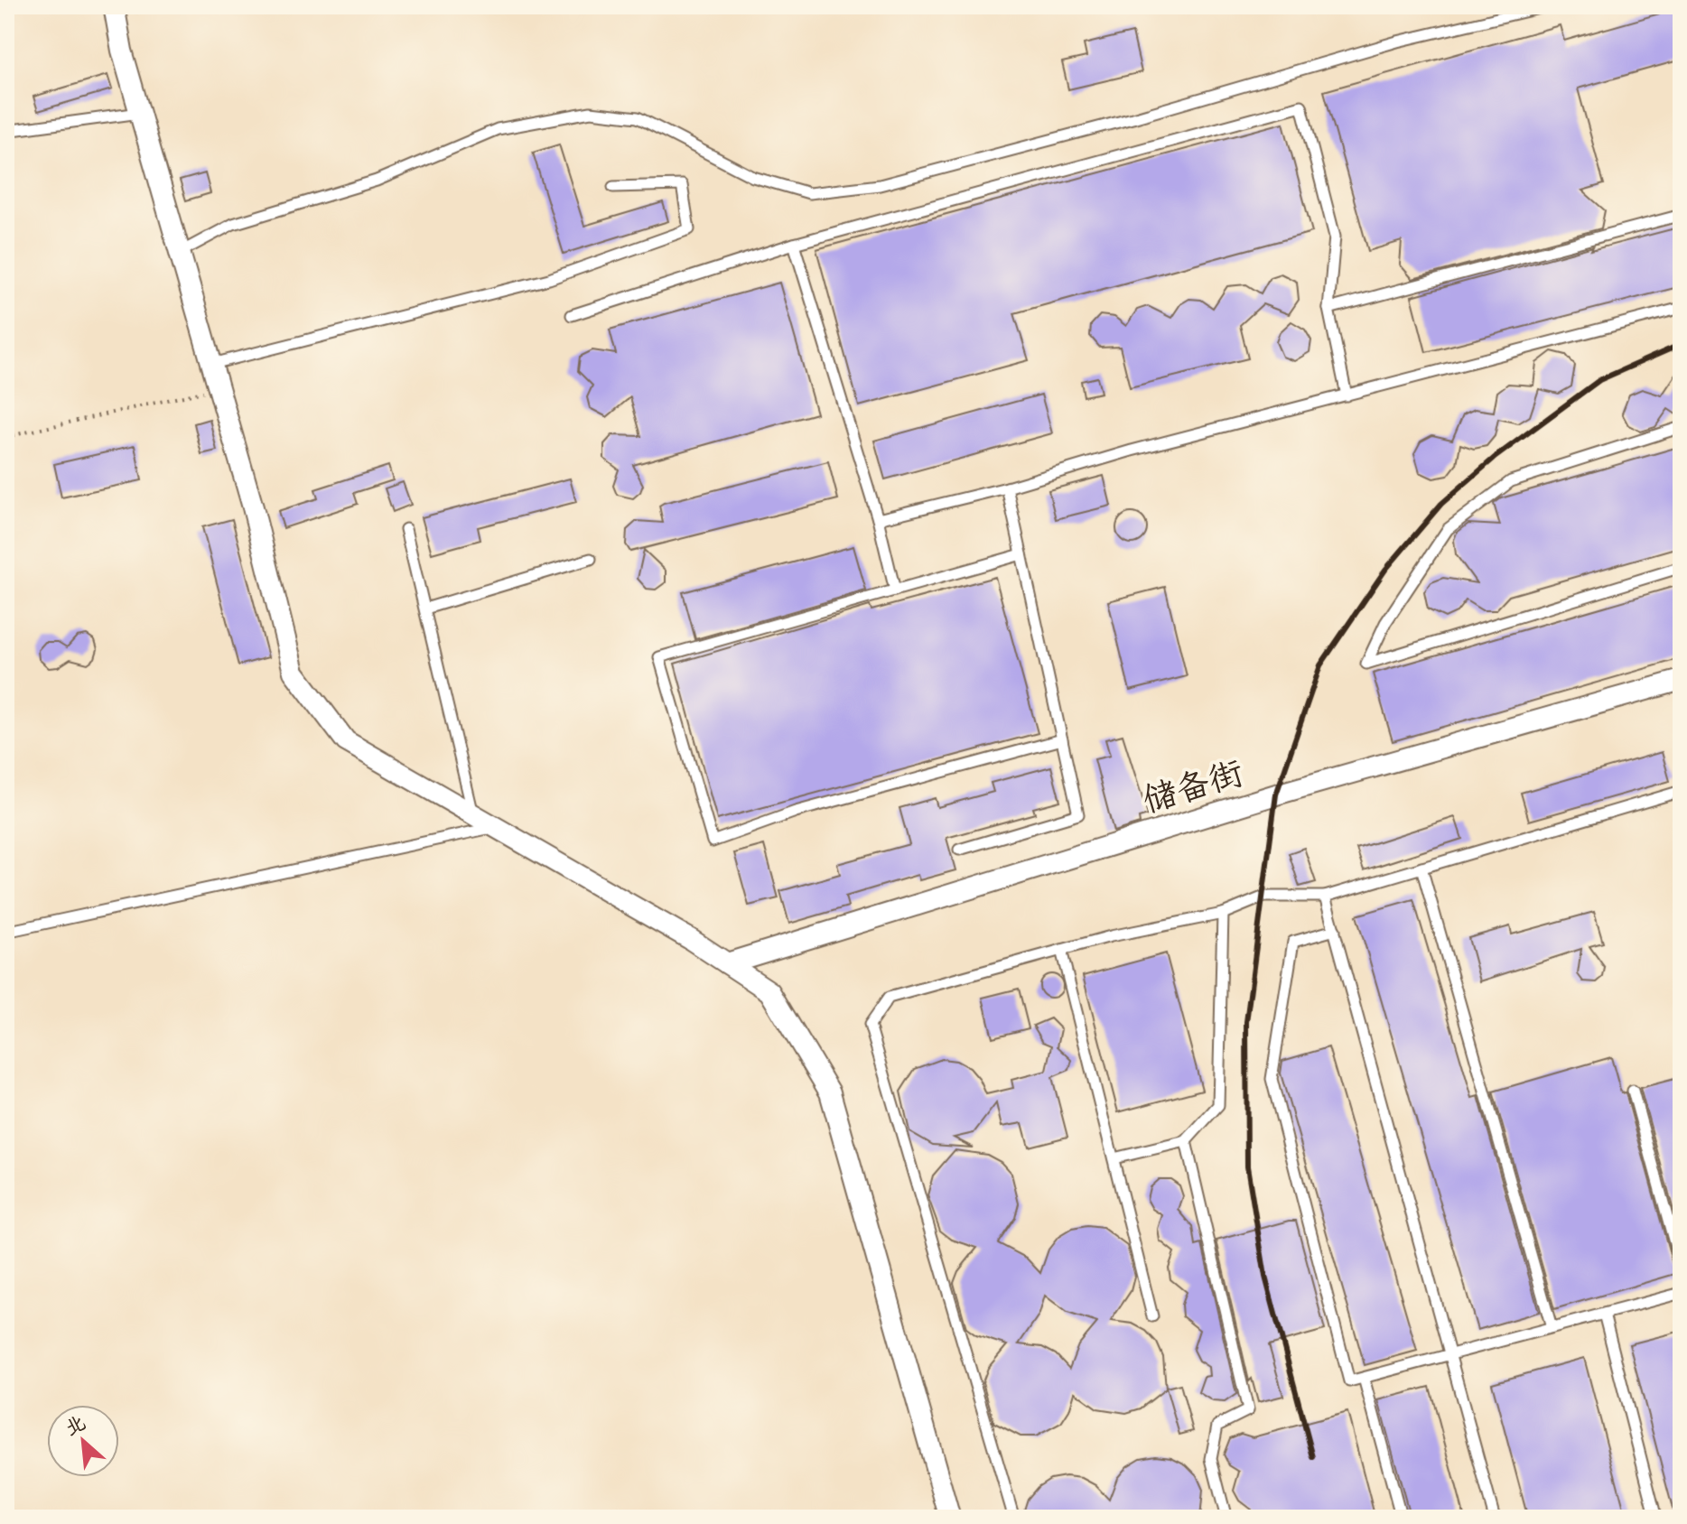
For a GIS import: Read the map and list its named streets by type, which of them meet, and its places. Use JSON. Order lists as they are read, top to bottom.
{
  "streets": {
    "street": ["储备街"]
  },
  "north": "top left"
}
